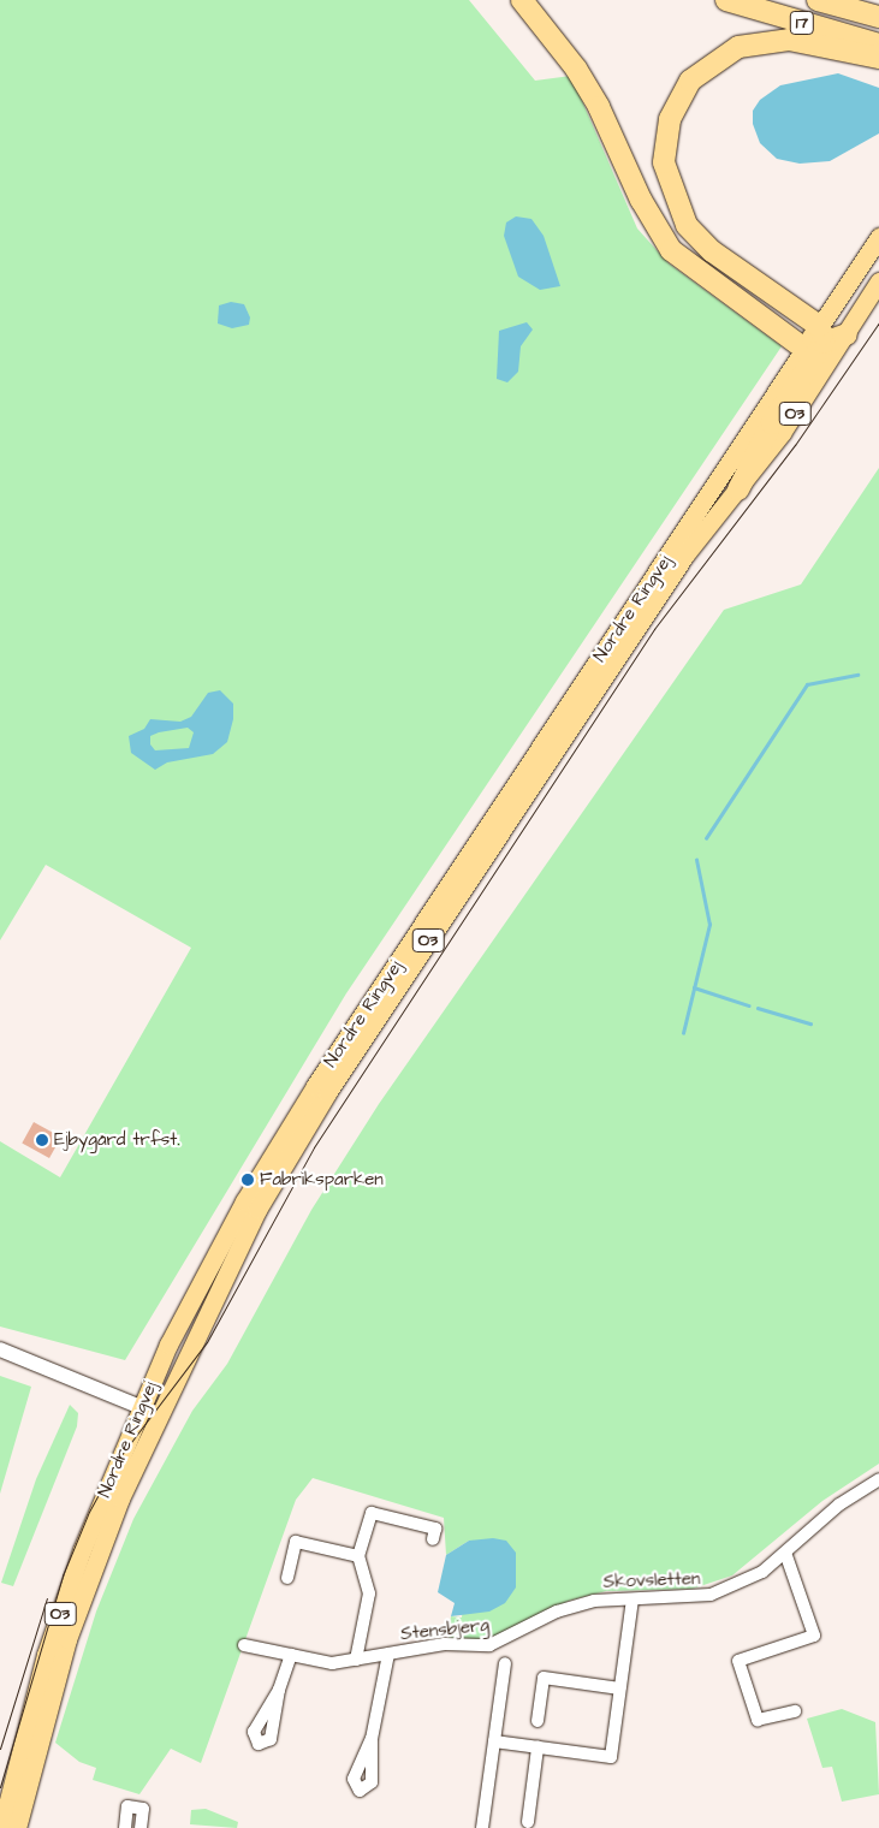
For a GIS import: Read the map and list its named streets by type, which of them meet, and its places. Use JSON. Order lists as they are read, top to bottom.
{
  "streets": {
    "highway": ["17"],
    "main road": ["O3", "Nordre Ringvej"],
    "street": ["Skovsletten", "Stensbjerg"]
  },
  "crossings": [
    ["Skovsletten", "Stensbjerg"]
  ],
  "places": ["Ejbygård trfst.", "Fabriksparken"]
}
